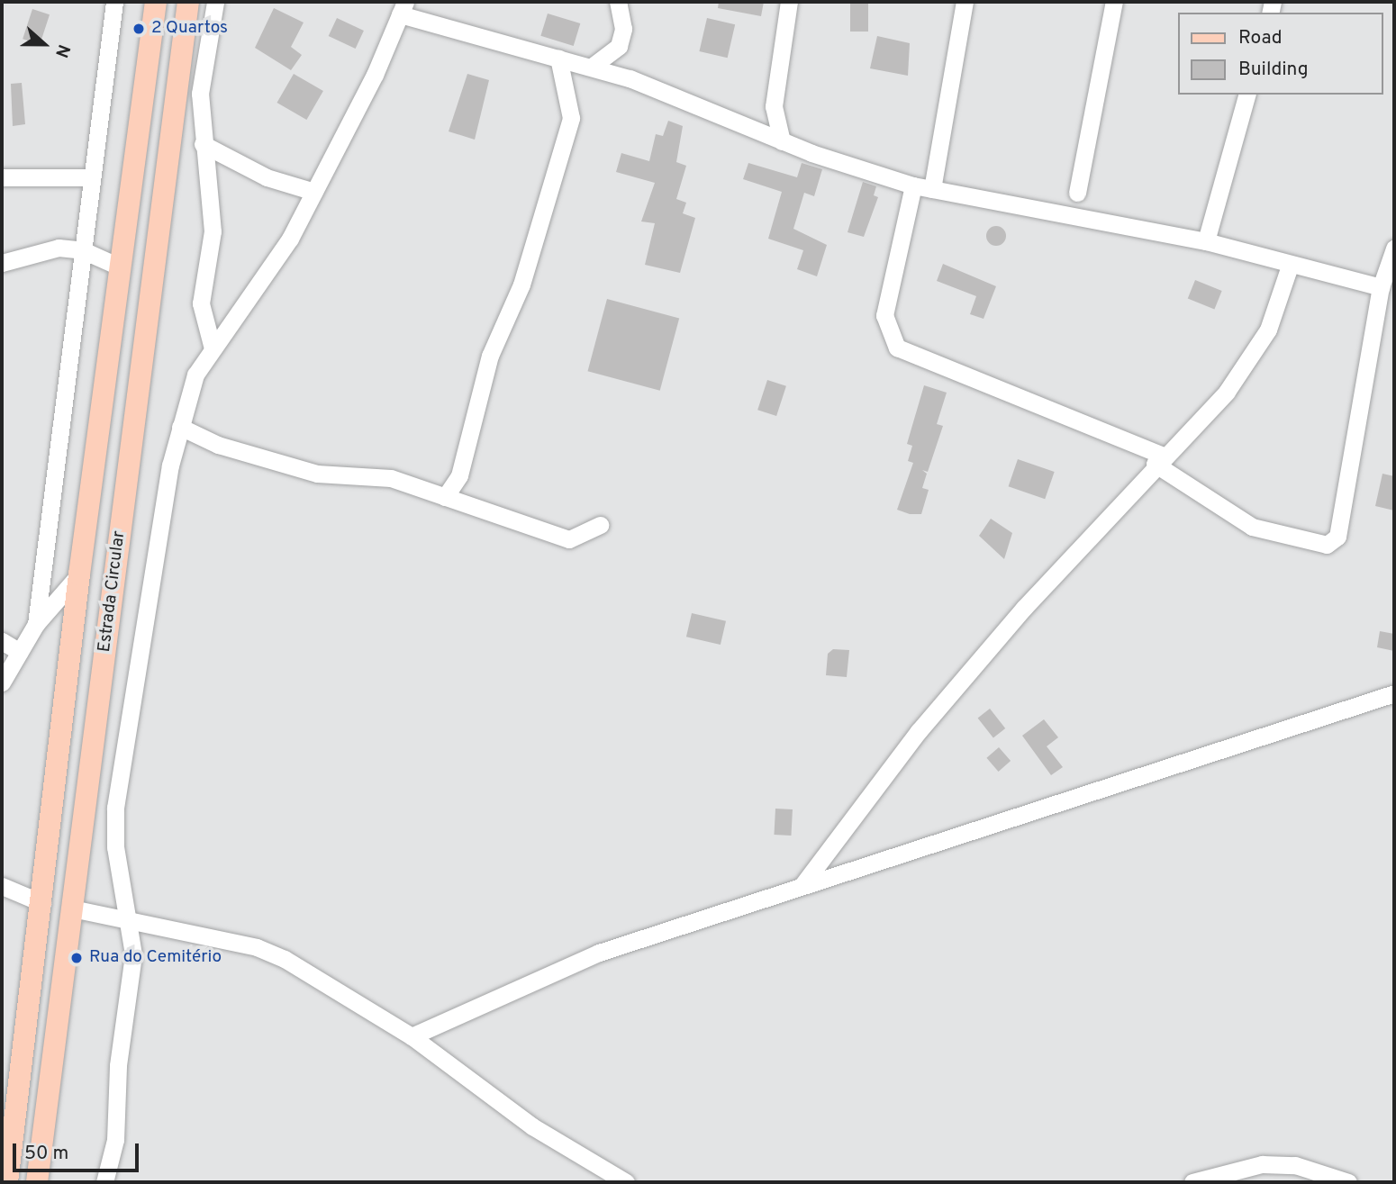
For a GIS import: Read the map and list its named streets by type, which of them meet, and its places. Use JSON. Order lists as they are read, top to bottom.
{
  "streets": {
    "main road": ["Estrada Circular"]
  },
  "places": ["2 Quartos", "Rua do Cemitério"],
  "legend": ["Road", "Building"],
  "scale_bar": "50 m",
  "north": "right"
}
